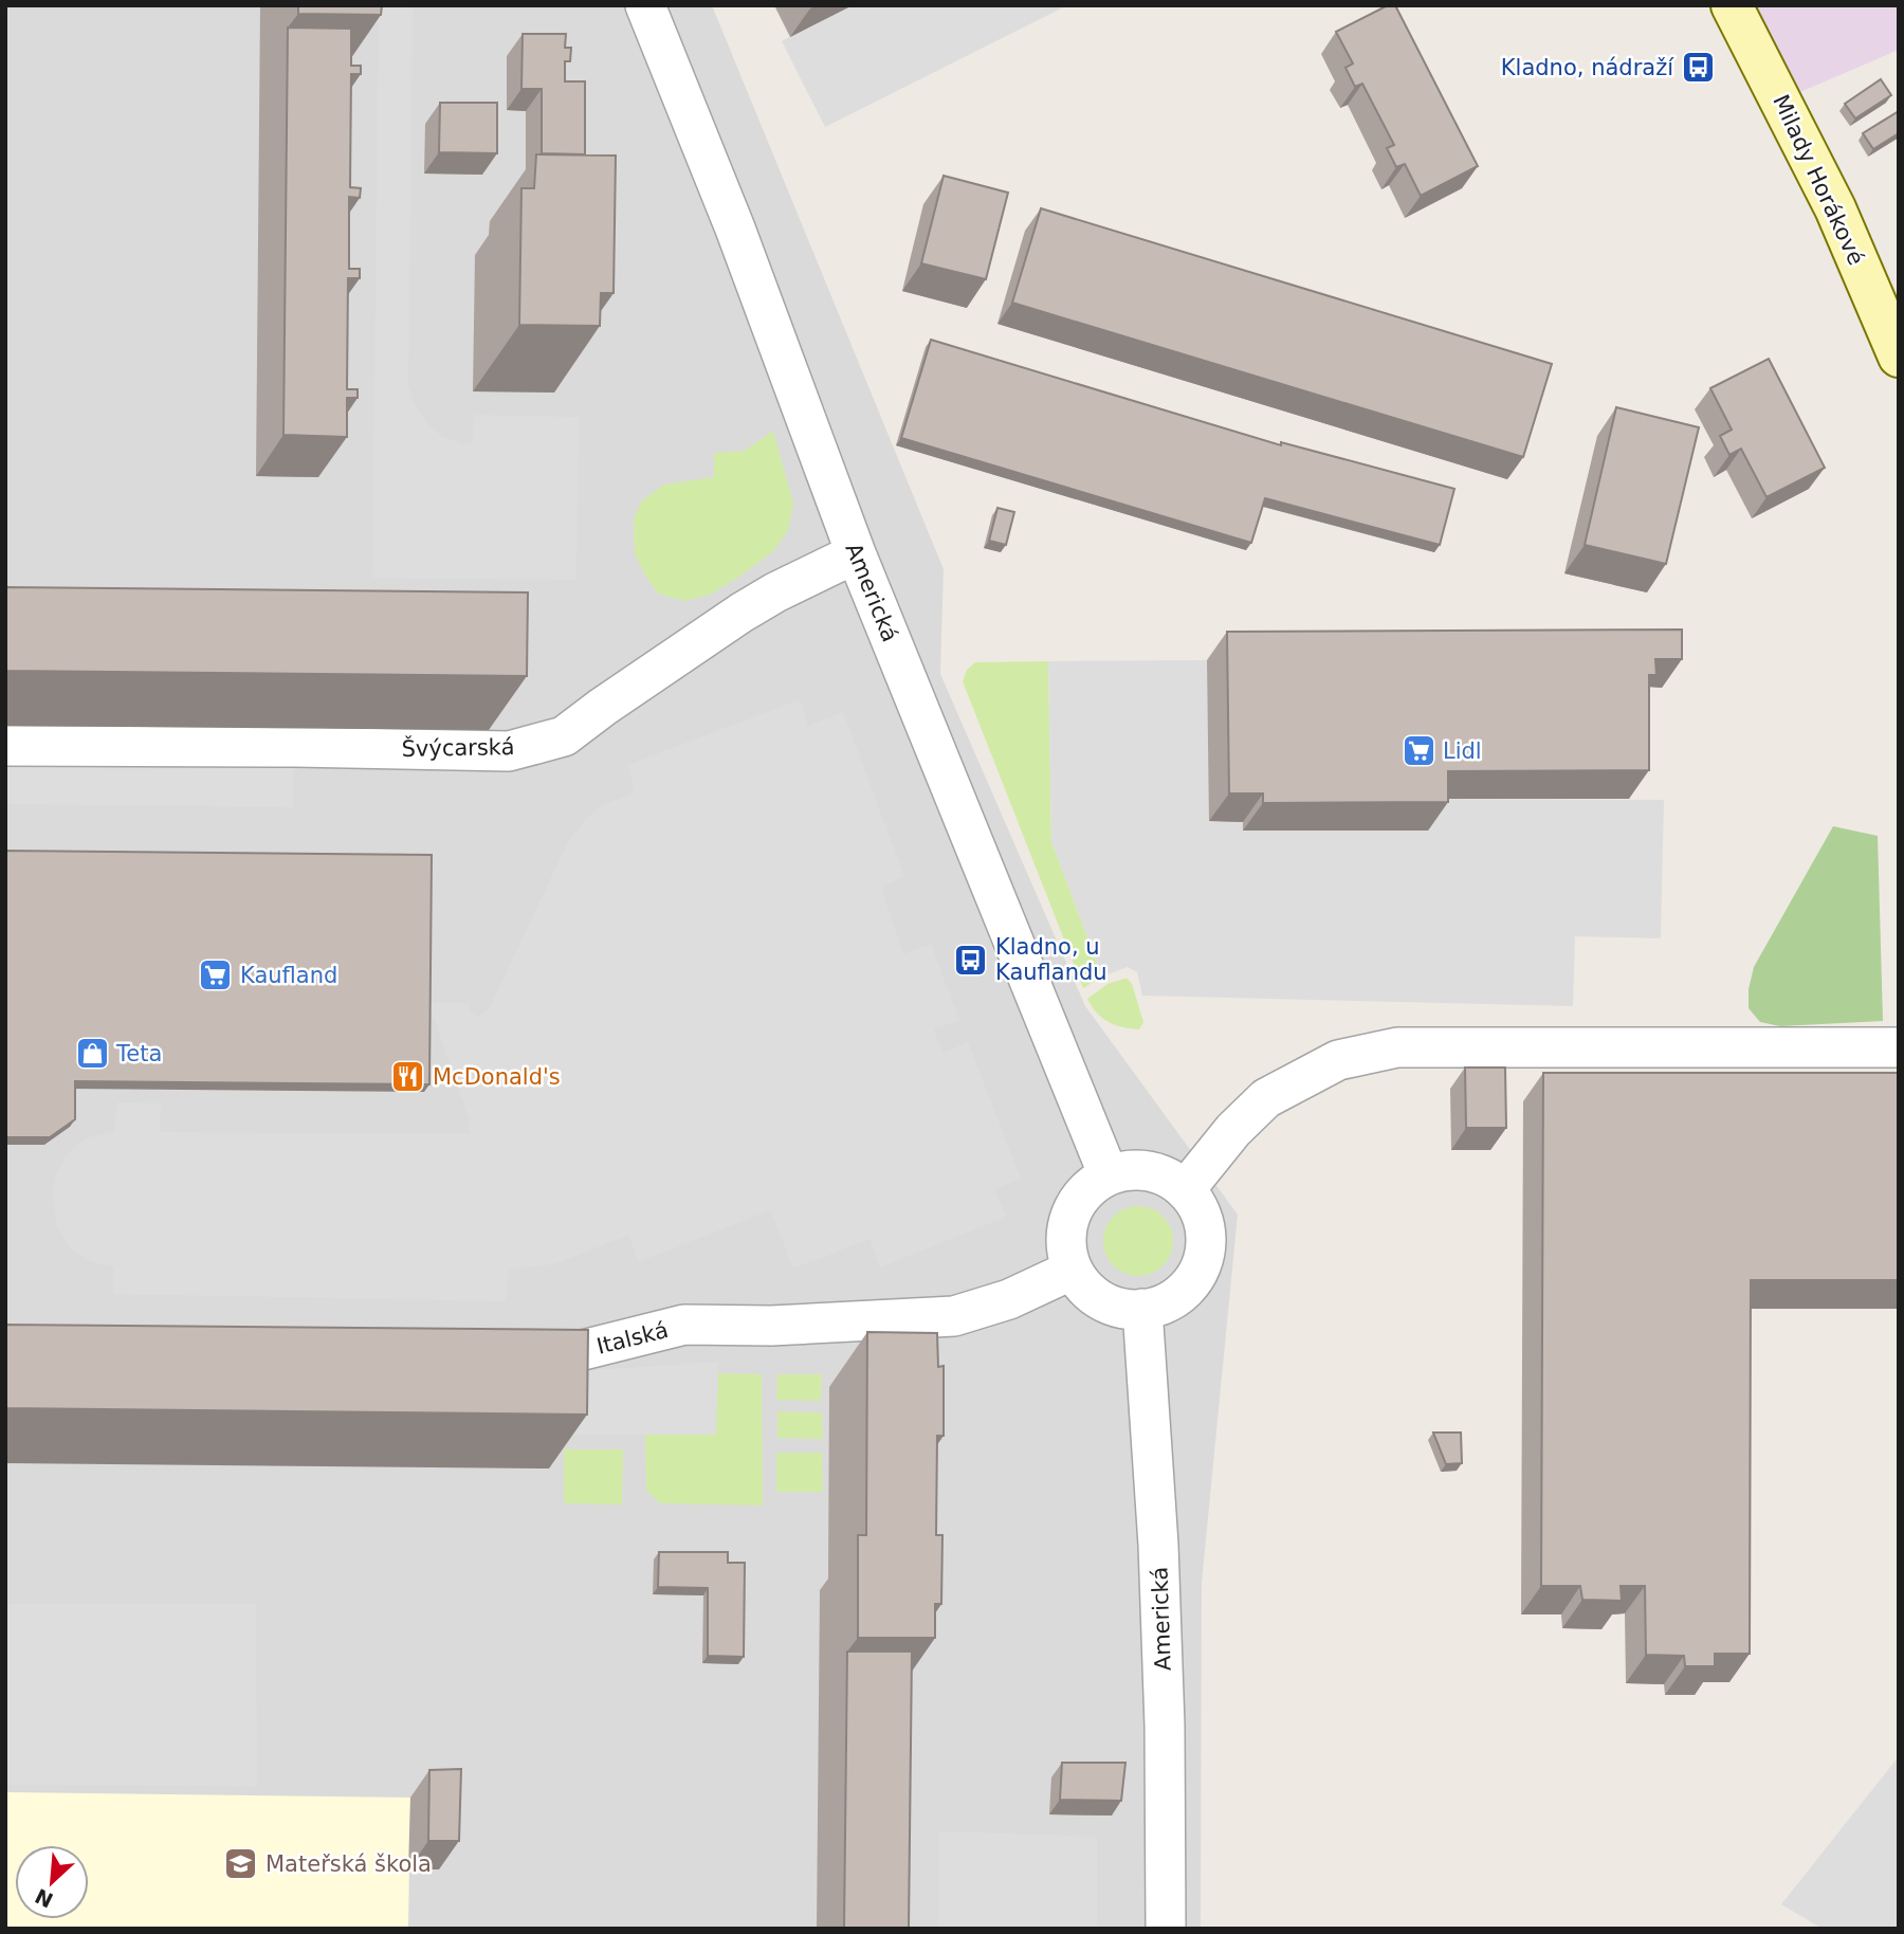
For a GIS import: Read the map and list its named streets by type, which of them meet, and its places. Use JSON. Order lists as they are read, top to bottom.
{
  "streets": {
    "street": [
      "Milady Horákové",
      "Americká",
      "Švýcarská",
      "Italská"
    ]
  },
  "crossings": [
    ["Americká", "Švýcarská"],
    ["Americká", "Italská"]
  ],
  "places": {
    "bus stop": ["Kladno, nádraží", "Kladno, u Kauflandu"],
    "supermarket": ["Lidl", "Kaufland"],
    "shop": ["Teta"],
    "restaurant": ["McDonald's"],
    "school or university": ["Mateřská škola"]
  },
  "north": "bottom left"
}
